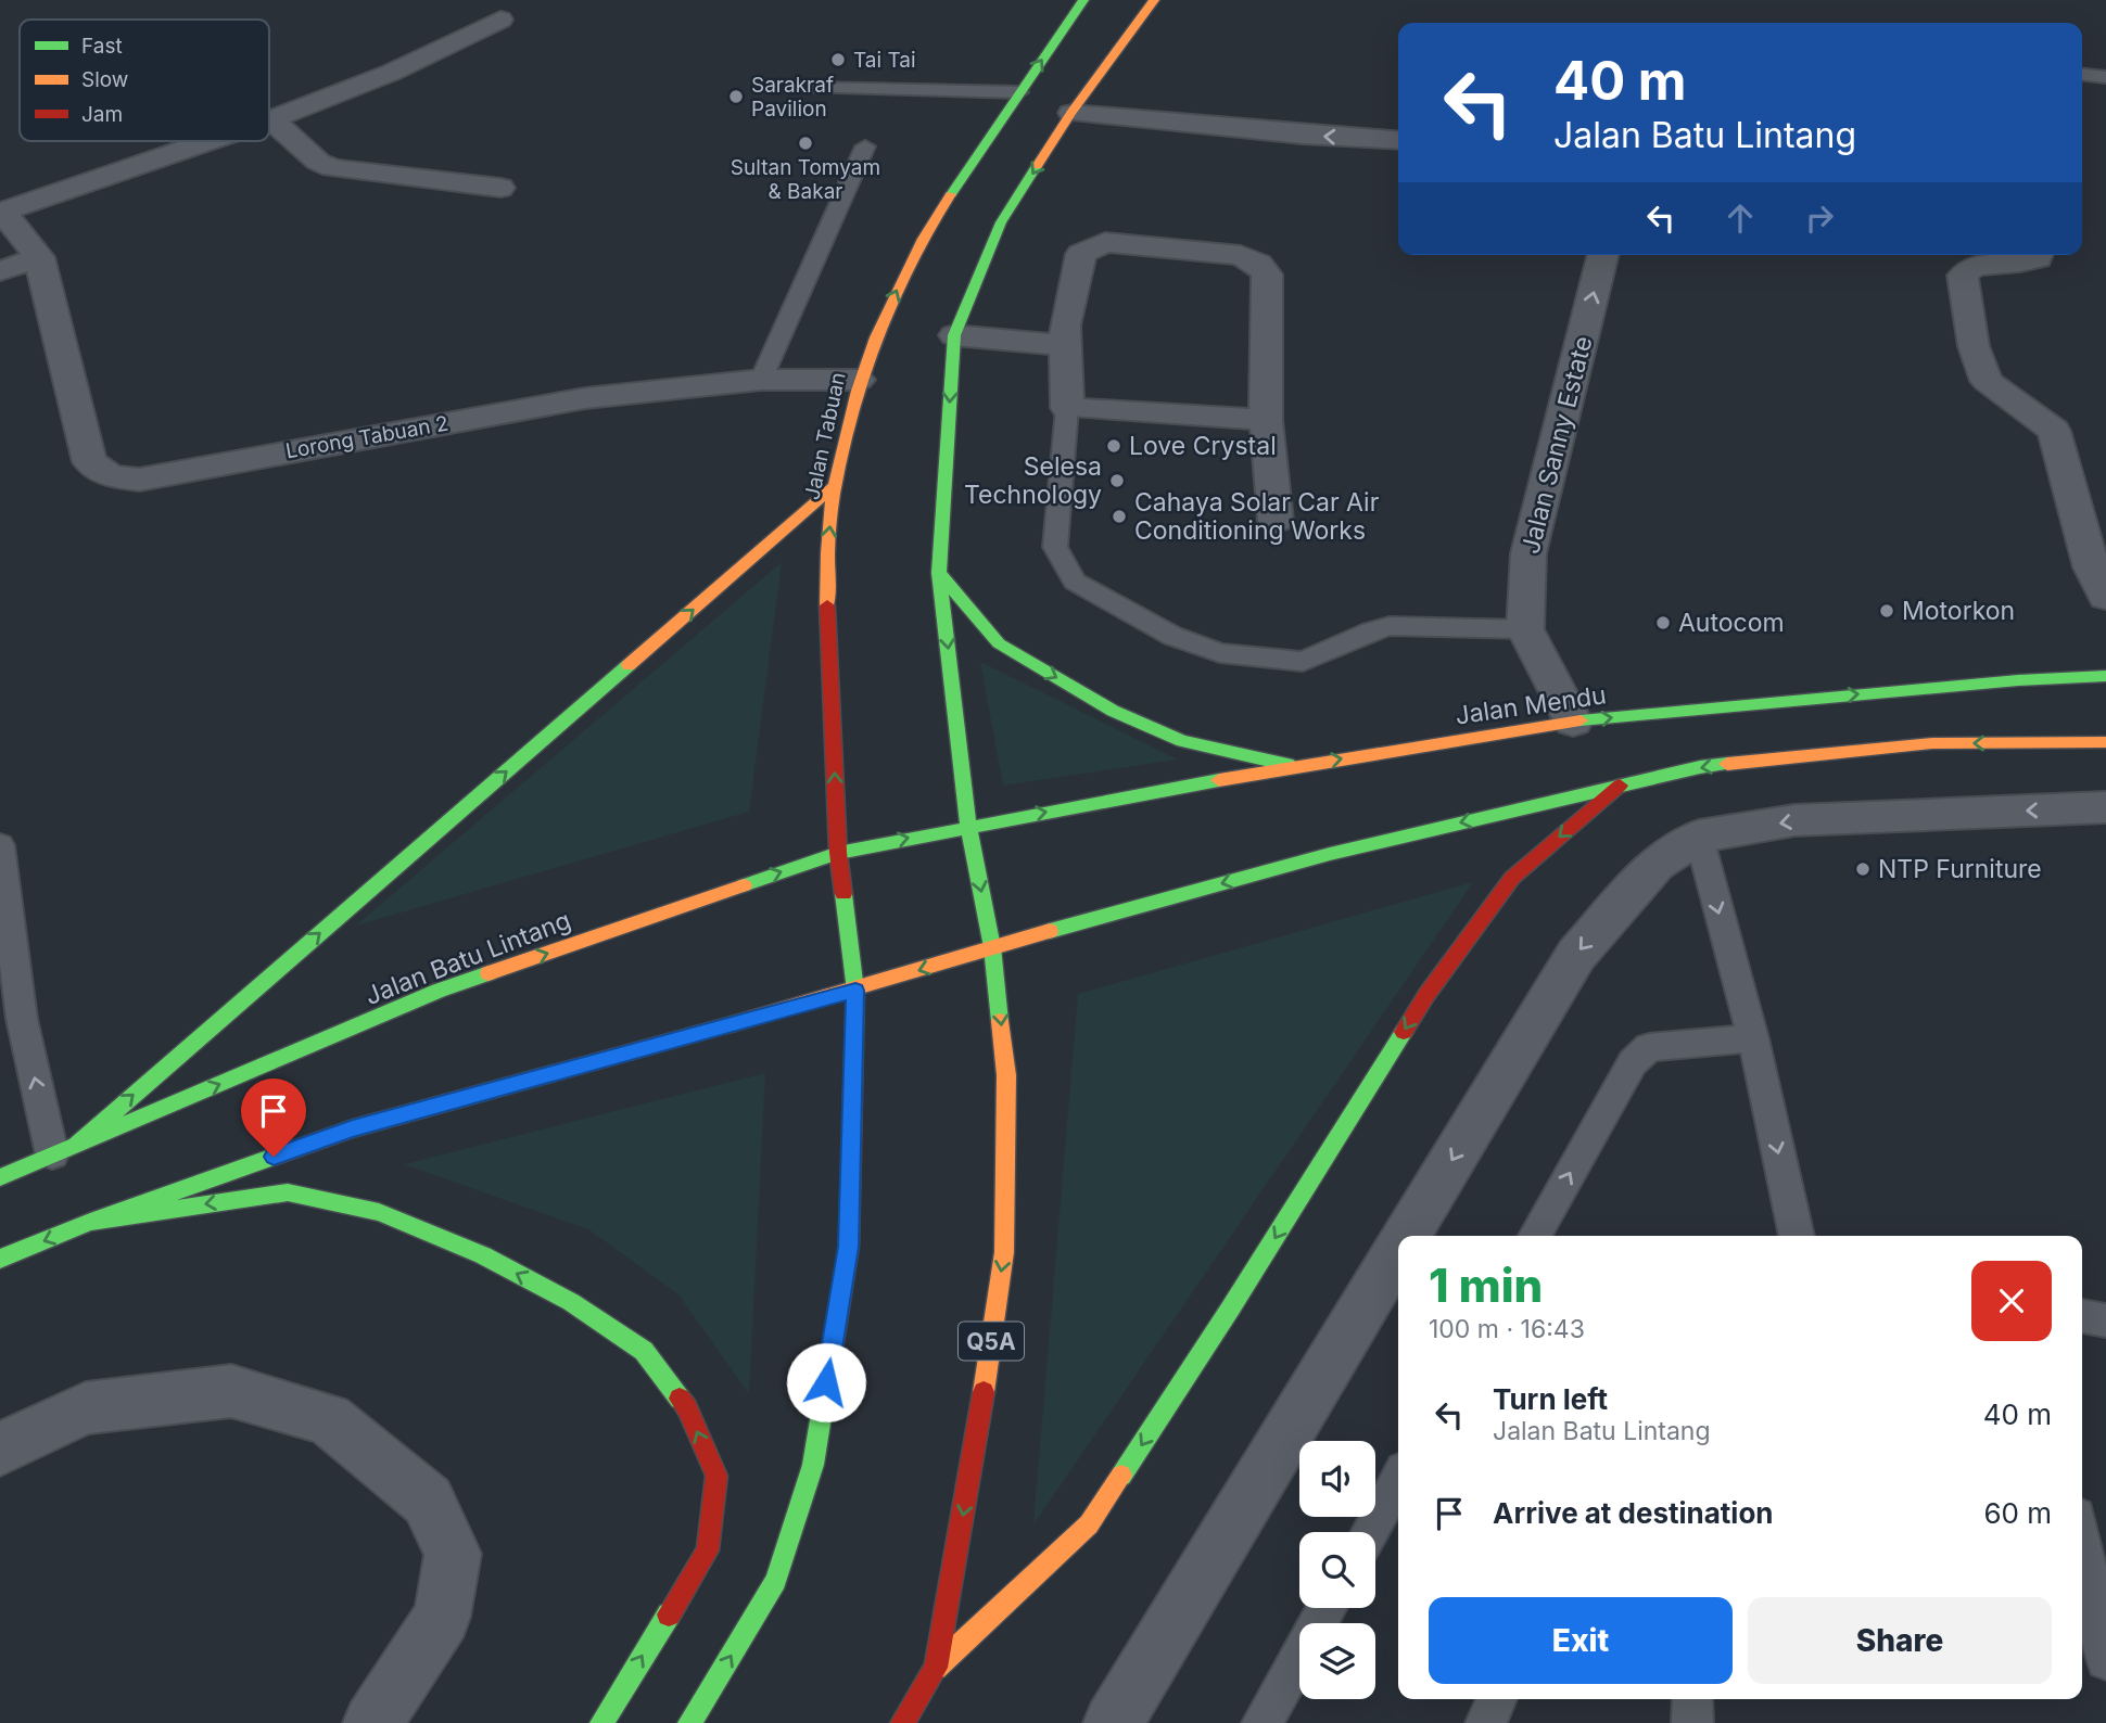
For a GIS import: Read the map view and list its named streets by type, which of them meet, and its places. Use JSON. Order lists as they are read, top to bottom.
{
  "streets": {
    "main road": [
      "Jalan Tabuan",
      "Jalan Mendu",
      "Jalan Batu Lintang",
      "Q5A"
    ],
    "street": ["Lorong Tabuan 2", "Jalan Sanny Estate"]
  },
  "crossings": [
    ["Jalan Tabuan", "Lorong Tabuan 2"],
    ["Jalan Tabuan", "Jalan Batu Lintang"],
    ["Jalan Sanny Estate", "Jalan Mendu"],
    ["Jalan Mendu", "Jalan Batu Lintang"]
  ],
  "one_way": ["Jalan Sanny Estate"],
  "places": [
    "Tai Tai",
    "Sarakraf Pavilion",
    "Sultan Tomyam & Bakar",
    "Love Crystal",
    "Selesa Technology",
    "Cahaya Solar Car Air Conditioning Works",
    "Motorkon",
    "Autocom",
    "NTP Furniture"
  ],
  "legend": ["Fast", "Slow", "Jam"],
  "page": {
    "turn": ["40 m", "Jalan Batu Lintang"],
    "heading": ["1 min", "100 m · 16:43"],
    "list": [
      {
        "name": "Turn left",
        "note": "Jalan Batu Lintang",
        "value": "40 m"
      },
      {
        "name": "Arrive at destination",
        "value": "60 m"
      }
    ],
    "buttons": ["Exit", "Share"]
  }
}
